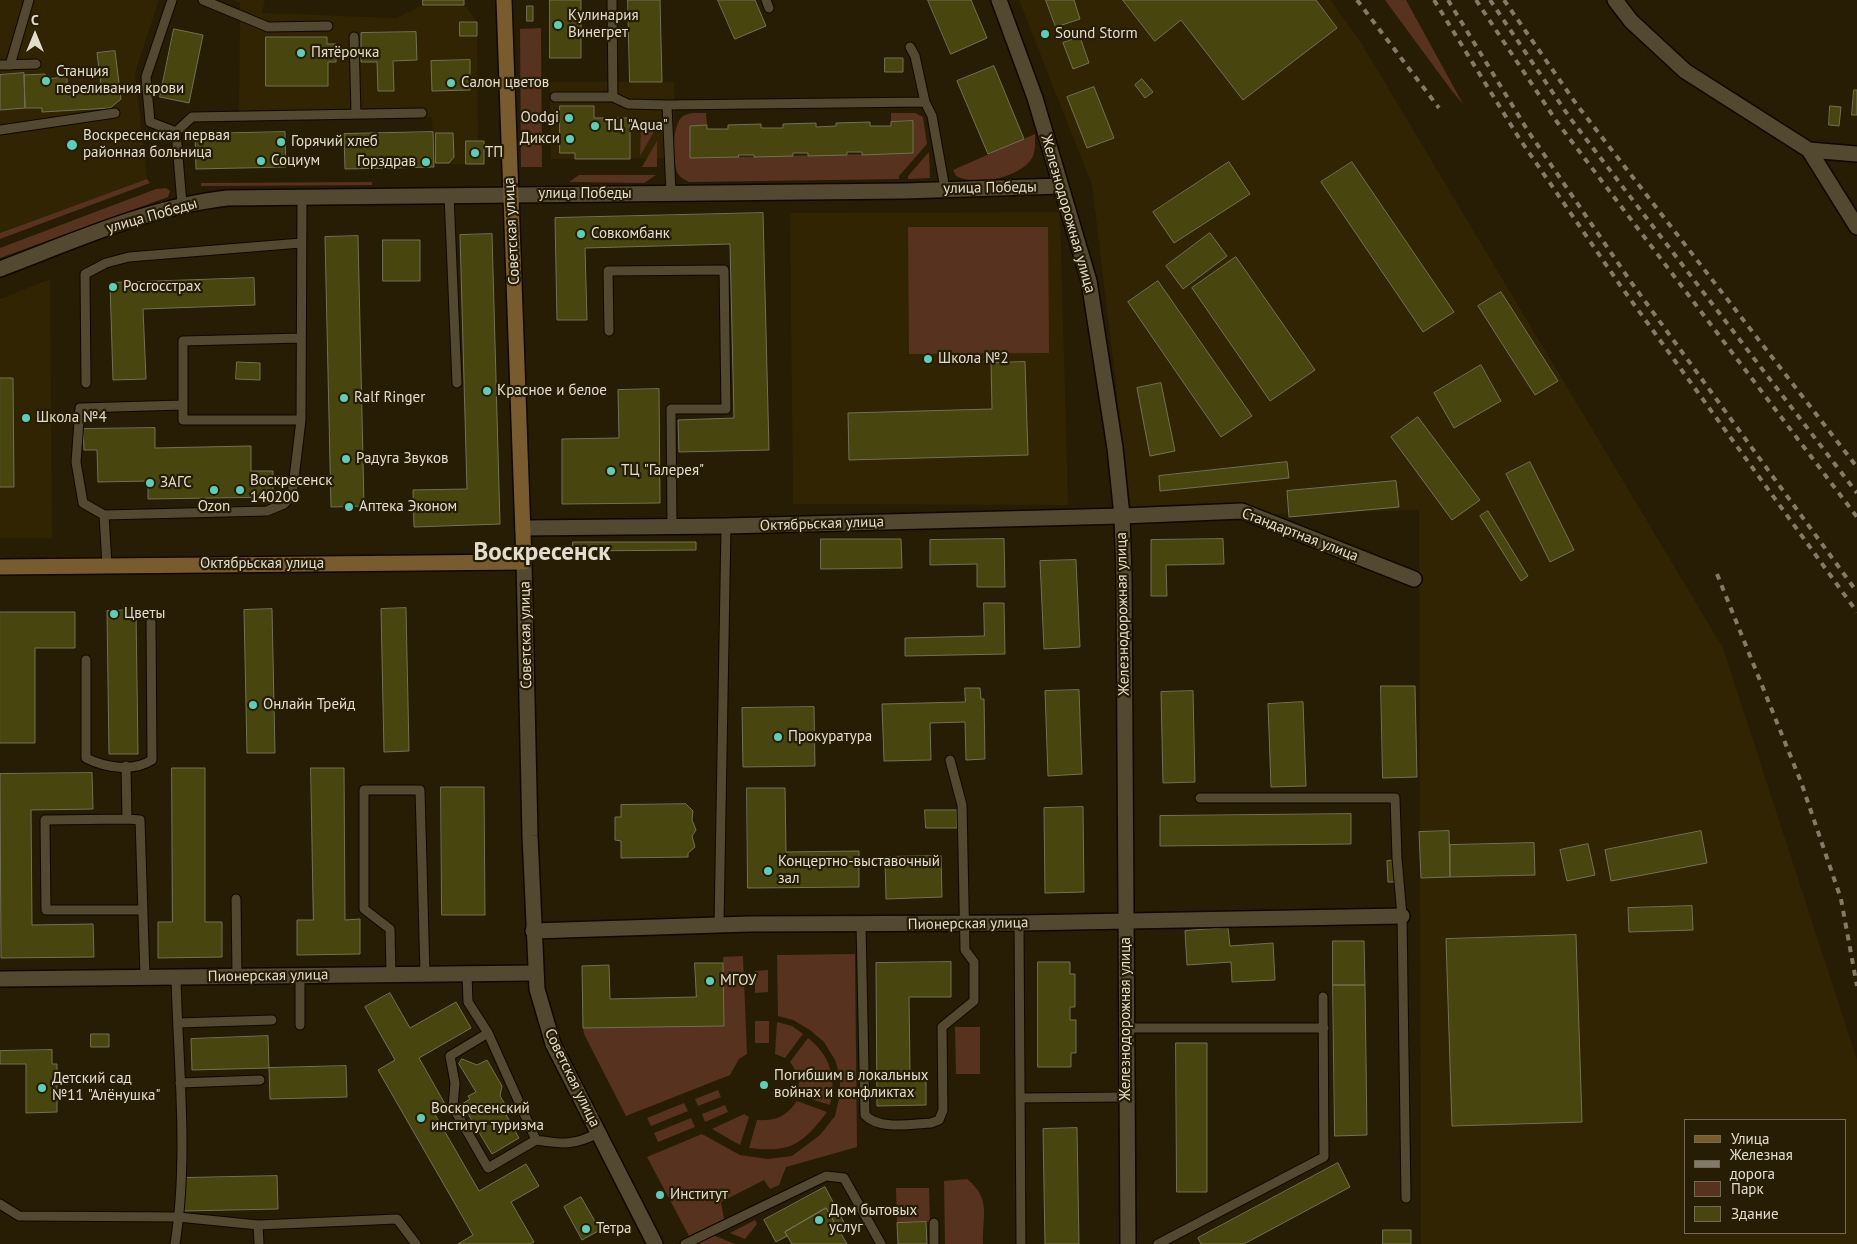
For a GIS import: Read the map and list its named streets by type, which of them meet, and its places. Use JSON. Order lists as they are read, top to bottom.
{
  "streets": {
    "main road": ["Советская улица", "Октябрьская улица"],
    "street": [
      "улица Победы",
      "Железнодорожная улица",
      "Стандартная улица",
      "Пионерская улица"
    ]
  },
  "crossings": [
    ["улица Победы", "Железнодорожная улица"],
    ["улица Победы", "Советская улица"],
    ["Железнодорожная улица", "Октябрьская улица"],
    ["Железнодорожная улица", "Стандартная улица"],
    ["Железнодорожная улица", "Пионерская улица"],
    ["Советская улица", "Октябрьская улица"],
    ["Советская улица", "Пионерская улица"],
    ["Октябрьская улица", "Стандартная улица"]
  ],
  "districts": ["Воскресенск"],
  "places": [
    "Кулинария Винегрет",
    "Sound Storm",
    "Пятёрочка",
    "Станция переливания крови",
    "Салон цветов",
    "Oodgi",
    "ТЦ \"Aqua\"",
    "Дикси",
    "Горячий хлеб",
    "Воскресенская первая районная больница",
    "ТП",
    "Социум",
    "Горздрав",
    "Совкомбанк",
    "Росгосстрах",
    "Школа №2",
    "Красное и белое",
    "Ralf Ringer",
    "Школа №4",
    "Радуга Звуков",
    "ТЦ \"Галерея\"",
    "ЗАГС",
    "Ozon",
    "Воскресенск 140200",
    "Аптека Эконом",
    "Цветы",
    "Онлайн Трейд",
    "Прокуратура",
    "Концертно-выставочный зал",
    "МГОУ",
    "Погибшим в локальных войнах и конфликтах",
    "Детский сад №11 \"Алёнушка\"",
    "Воскресенский институт туризма",
    "Институт",
    "Дом бытовых услуг",
    "Тетра"
  ],
  "legend": [
    "Улица",
    "Железная дорога",
    "Парк",
    "Здание"
  ],
  "north": "top"
}
